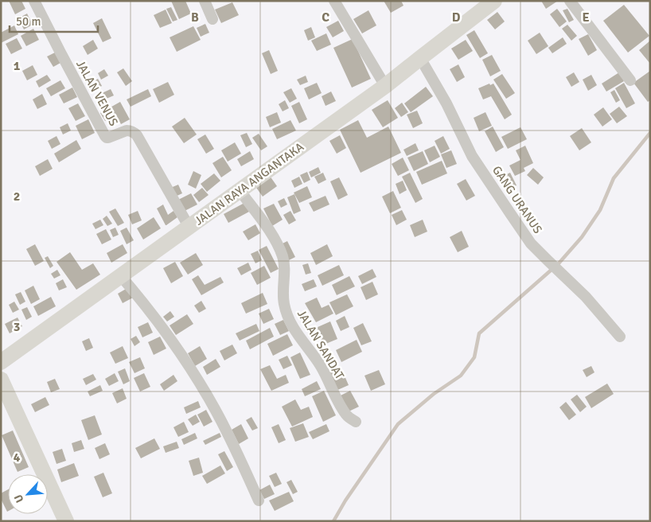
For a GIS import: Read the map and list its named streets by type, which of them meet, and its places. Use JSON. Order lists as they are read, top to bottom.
{
  "streets": {
    "main road": ["JALAN RAYA ANGANTAKA"],
    "street": ["JALAN VENUS", "GANG URANUS", "JALAN SANDAT"]
  },
  "crossings": [
    ["JALAN VENUS", "JALAN RAYA ANGANTAKA"],
    ["JALAN RAYA ANGANTAKA", "GANG URANUS"],
    ["JALAN RAYA ANGANTAKA", "JALAN SANDAT"]
  ],
  "scale_bar": "50 m",
  "north": "bottom left",
  "grid": {
    "columns": [
      "B",
      "C",
      "D",
      "E"
    ],
    "rows": [
      "1",
      "2",
      "3",
      "4"
    ]
  }
}
